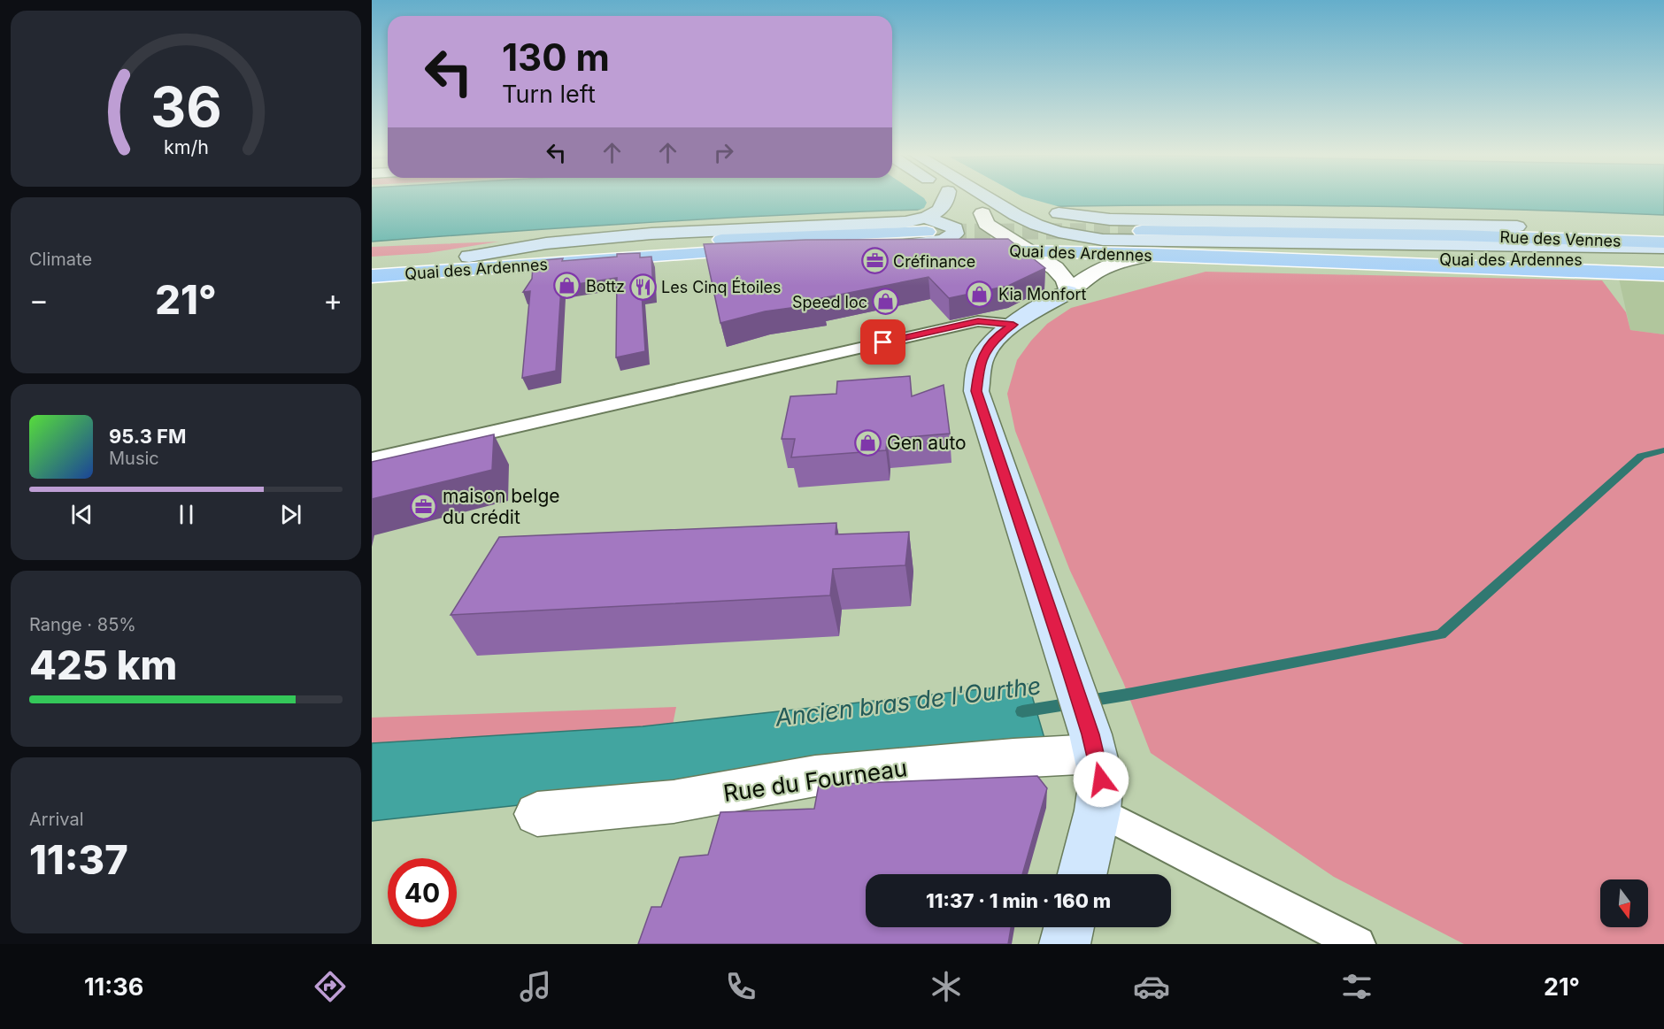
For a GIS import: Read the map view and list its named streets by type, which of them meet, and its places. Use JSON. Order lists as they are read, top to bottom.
{
  "streets": {
    "main road": ["Rue des Vennes", "Quai des Ardennes"],
    "street": ["Rue du Fourneau"]
  },
  "crossings": [
    ["Rue des Vennes", "Quai des Ardennes"]
  ],
  "water": ["Ancien bras de l'Ourthe"],
  "places": {
    "office": ["Créfinance", "maison belge du crédit"],
    "shop": [
      "Bottz",
      "Kia Monfort",
      "Speed loc",
      "Gen auto"
    ],
    "restaurant": ["Les Cinq Étoiles"]
  },
  "north": "bottom",
  "page": {
    "turn": ["130 m", "Turn left"],
    "tile": [
      "Climate",
      ["Range · 85%", "425 km"],
      ["Arrival", "11:37"]
    ],
    "heat": ["−", "21°", "+"],
    "song": ["95.3 FM", "Music"],
    "limit": "40",
    "trip": "11:37 · 1 min · 160 m",
    "tabs": ["11:36", "21°"],
    "gauge": ["36", "km/h"]
  }
}
